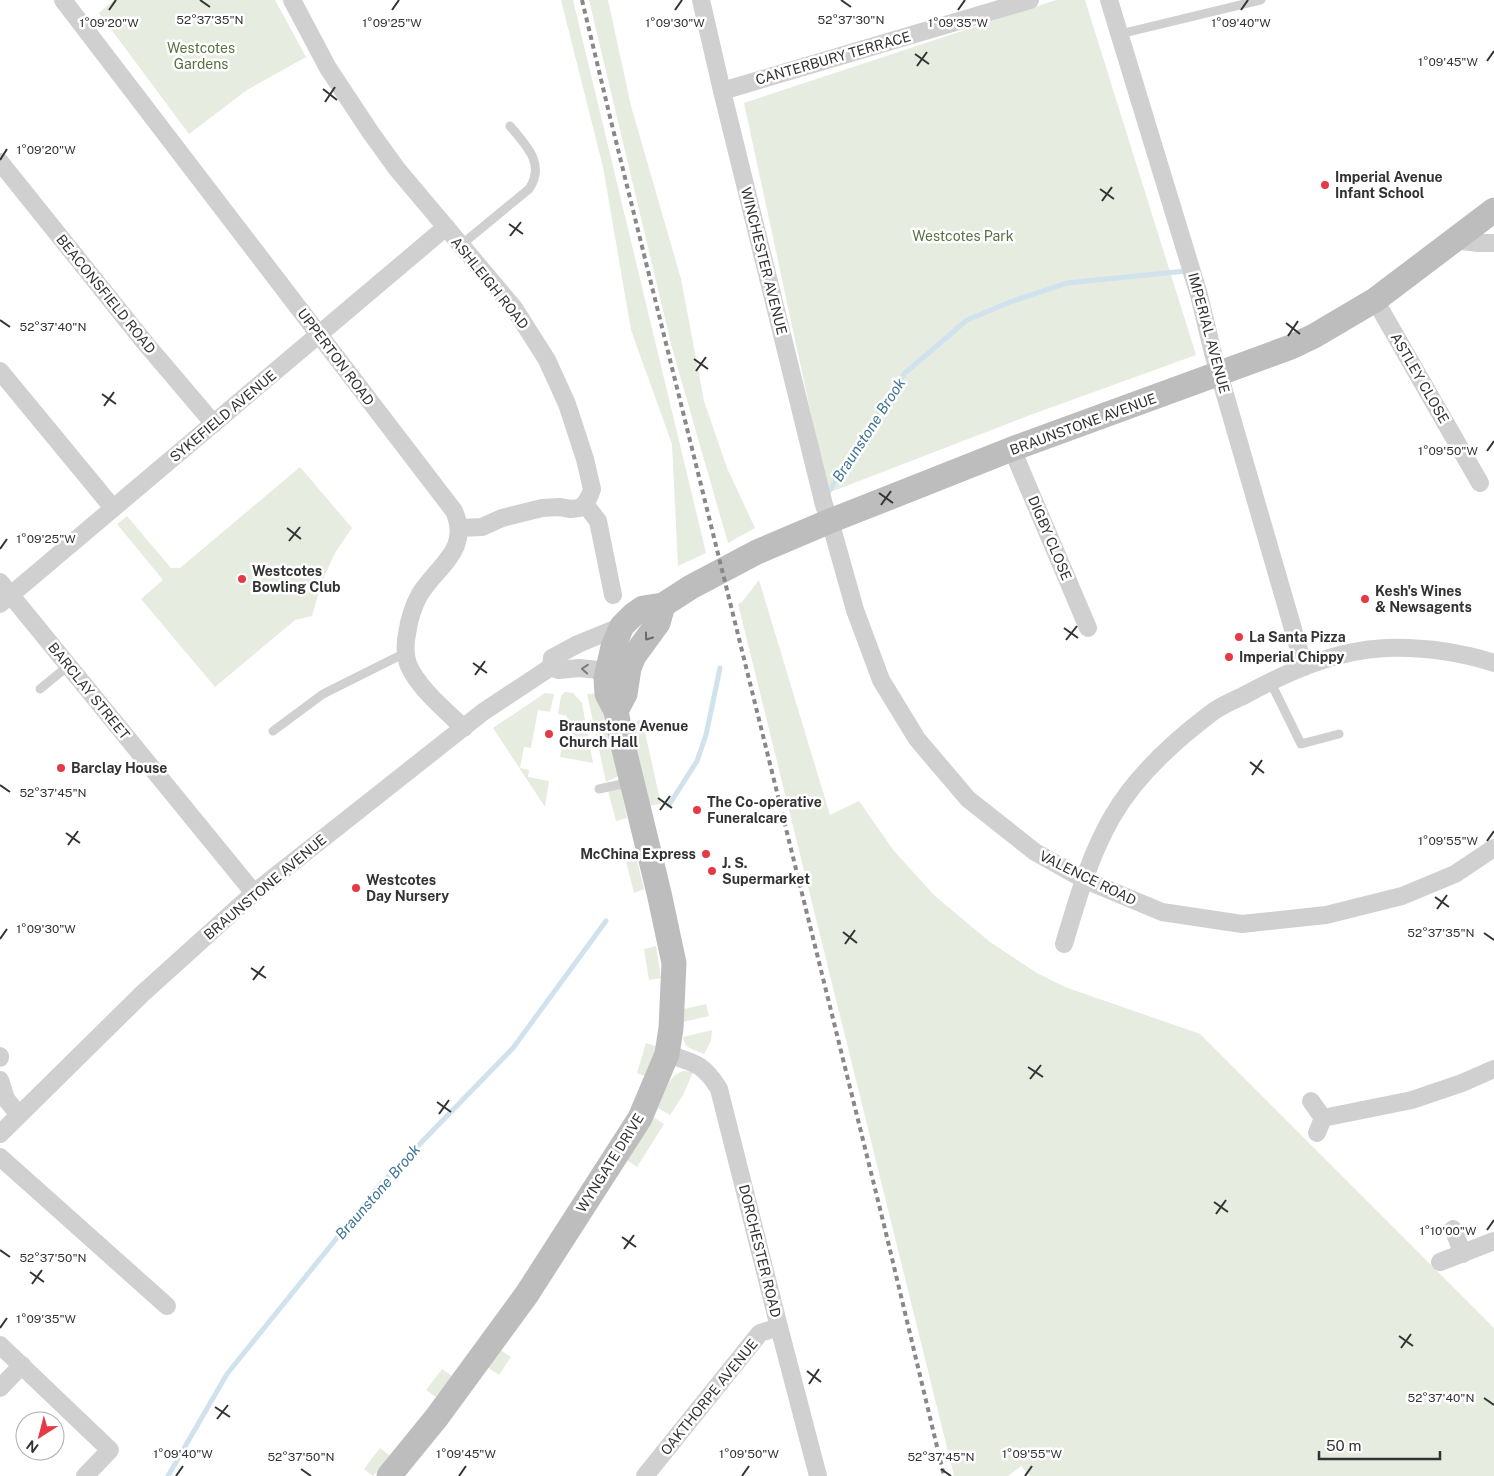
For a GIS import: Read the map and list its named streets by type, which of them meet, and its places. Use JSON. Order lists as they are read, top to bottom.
{
  "streets": {
    "street": [
      "CANTERBURY TERRACE",
      "WINCHESTER AVENUE",
      "ASHLEIGH ROAD",
      "BEACONSFIELD ROAD",
      "IMPERIAL AVENUE",
      "UPPERTON ROAD",
      "ASTLEY CLOSE",
      "SYKEFIELD AVENUE",
      "BRAUNSTONE AVENUE",
      "DIGBY CLOSE",
      "BARCLAY STREET",
      "VALENCE ROAD",
      "WYNGATE DRIVE",
      "DORCHESTER ROAD",
      "OAKTHORPE AVENUE"
    ]
  },
  "crossings": [
    ["CANTERBURY TERRACE", "WINCHESTER AVENUE"],
    ["WINCHESTER AVENUE", "BRAUNSTONE AVENUE"],
    ["WINCHESTER AVENUE", "VALENCE ROAD"],
    ["ASHLEIGH ROAD", "SYKEFIELD AVENUE"],
    ["BEACONSFIELD ROAD", "SYKEFIELD AVENUE"],
    ["IMPERIAL AVENUE", "BRAUNSTONE AVENUE"],
    ["UPPERTON ROAD", "SYKEFIELD AVENUE"],
    ["ASTLEY CLOSE", "BRAUNSTONE AVENUE"],
    ["SYKEFIELD AVENUE", "BARCLAY STREET"],
    ["BRAUNSTONE AVENUE", "DIGBY CLOSE"],
    ["BRAUNSTONE AVENUE", "BARCLAY STREET"],
    ["BRAUNSTONE AVENUE", "VALENCE ROAD"],
    ["BRAUNSTONE AVENUE", "WYNGATE DRIVE"],
    ["WYNGATE DRIVE", "DORCHESTER ROAD"],
    ["DORCHESTER ROAD", "OAKTHORPE AVENUE"]
  ],
  "water": ["Braunstone Brook"],
  "parks": ["Westcotes Gardens", "Westcotes Park"],
  "places": [
    "Imperial Avenue Infant School",
    "Westcotes Bowling Club",
    "Kesh's Wines & Newsagents",
    "La Santa Pizza",
    "Imperial Chippy",
    "Braunstone Avenue Church Hall",
    "Barclay House",
    "The Co-operative Funeralcare",
    "McChina Express",
    "J. S. Supermarket",
    "Westcotes Day Nursery"
  ],
  "scale_bar": "50 m",
  "north": "bottom left",
  "coordinates": [
    "52°37'35\"N",
    "52°37'30\"N",
    "1°09'20\"W",
    "1°09'40\"W",
    "1°09'25\"W",
    "1°09'30\"W",
    "1°09'35\"W",
    "1°09'45\"W",
    "52°37'40\"N",
    "1°09'50\"W",
    "52°37'45\"N",
    "1°09'55\"W",
    "1°10'00\"W",
    "52°37'50\"N"
  ]
}
